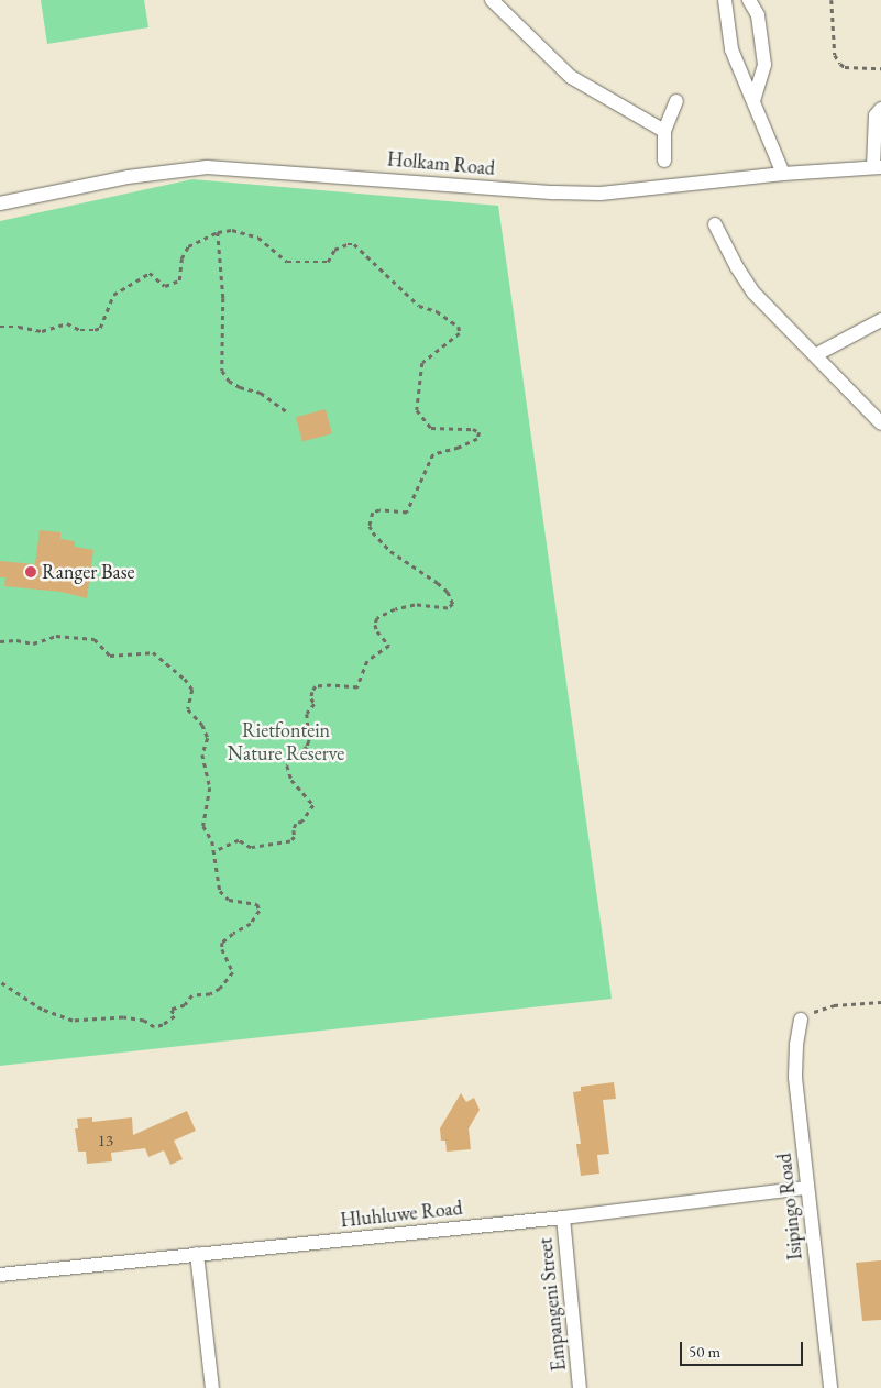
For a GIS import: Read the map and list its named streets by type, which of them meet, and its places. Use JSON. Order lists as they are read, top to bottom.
{
  "streets": {
    "street": [
      "Holkam Road",
      "Isipingo Road",
      "Hluhluwe Road",
      "Empangeni Street"
    ]
  },
  "crossings": [
    ["Isipingo Road", "Hluhluwe Road"],
    ["Hluhluwe Road", "Empangeni Street"]
  ],
  "parks": ["Rietfontein Nature Reserve"],
  "places": ["Ranger Base"],
  "house_numbers": ["13"],
  "scale_bar": "50 m"
}
